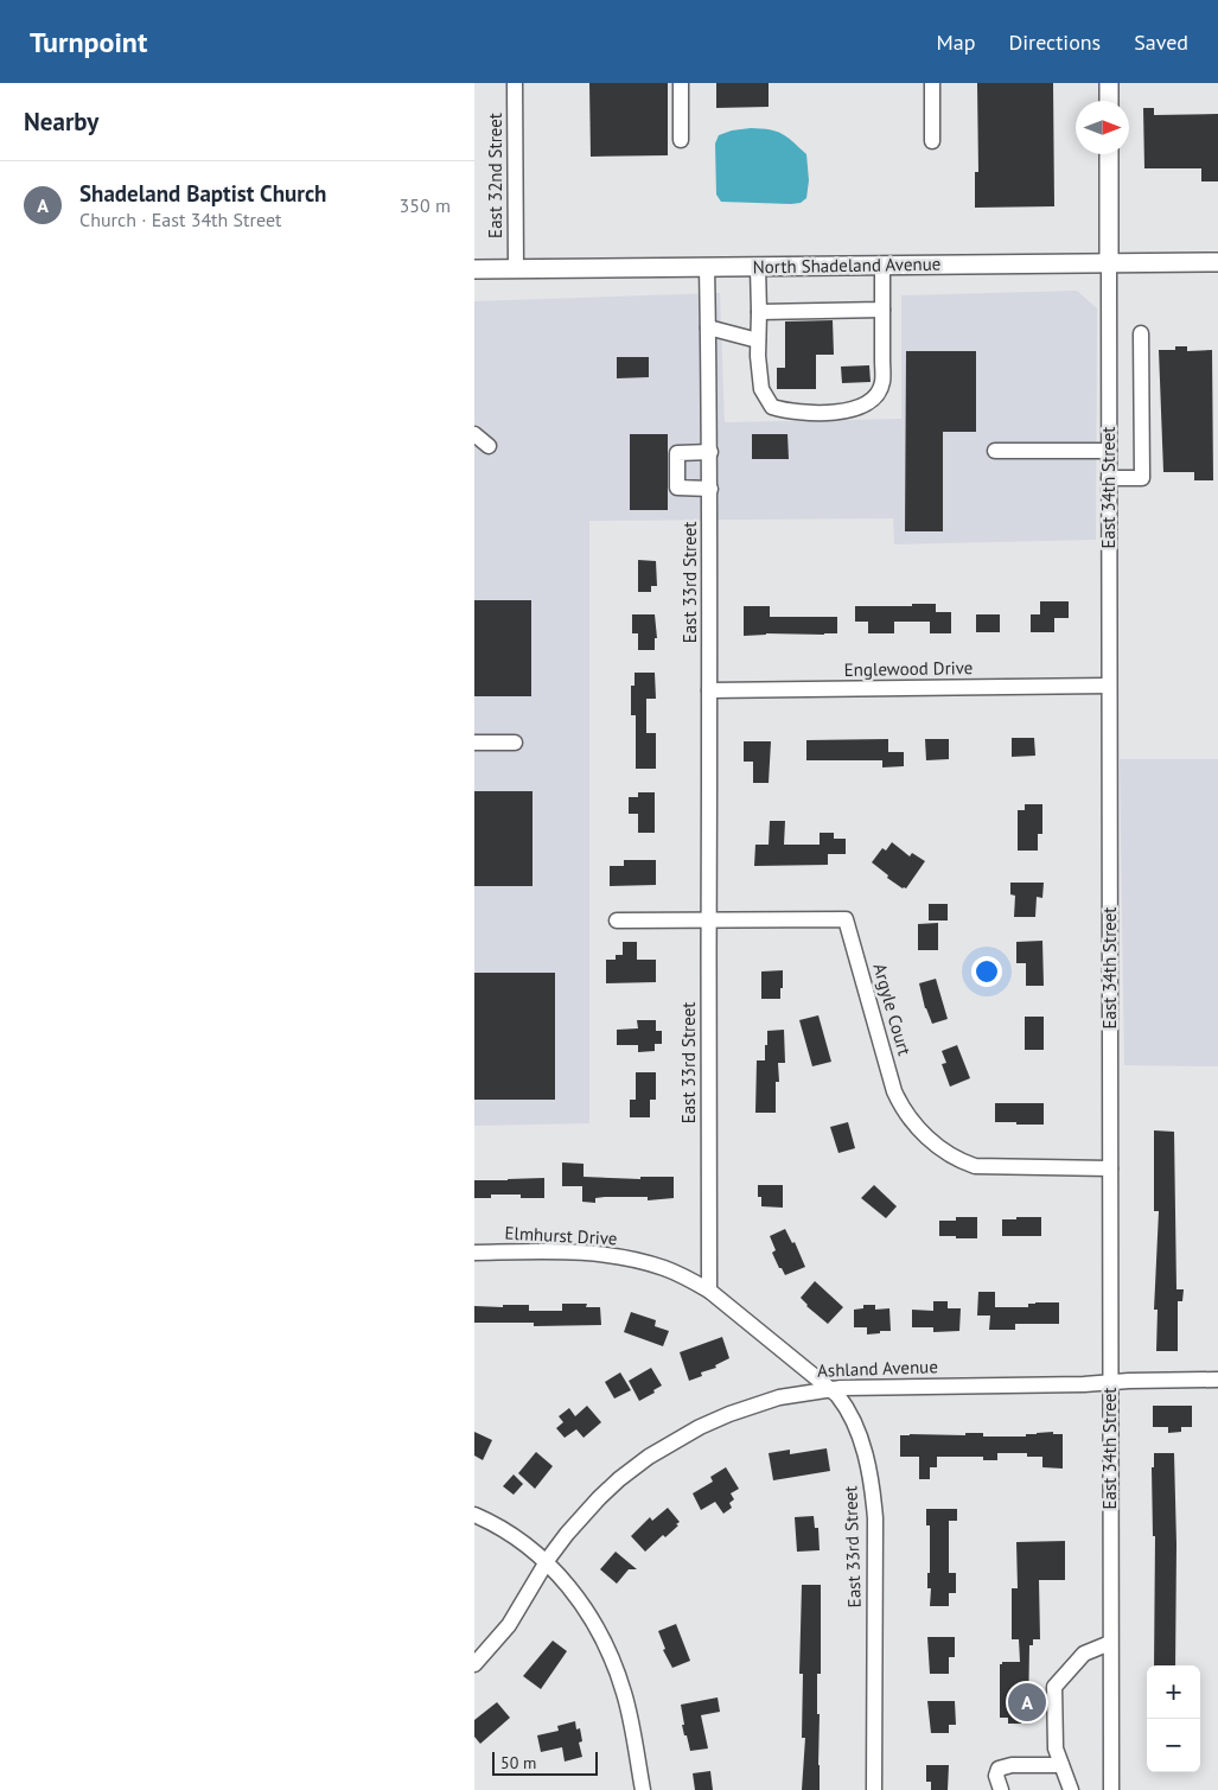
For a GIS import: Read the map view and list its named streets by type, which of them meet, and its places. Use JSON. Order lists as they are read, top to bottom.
{
  "streets": {
    "main road": ["North Shadeland Avenue", "East 34th Street"],
    "street": [
      "East 32nd Street",
      "East 33rd Street",
      "Englewood Drive",
      "Argyle Court",
      "Elmhurst Drive",
      "Ashland Avenue"
    ]
  },
  "crossings": [
    ["East 32nd Street", "North Shadeland Avenue"],
    ["North Shadeland Avenue", "East 34th Street"],
    ["North Shadeland Avenue", "East 33rd Street"],
    ["East 34th Street", "Englewood Drive"],
    ["East 34th Street", "Argyle Court"],
    ["East 34th Street", "Ashland Avenue"],
    ["East 33rd Street", "Englewood Drive"],
    ["East 33rd Street", "Argyle Court"],
    ["East 33rd Street", "Elmhurst Drive"],
    ["East 33rd Street", "Ashland Avenue"]
  ],
  "scale_bar": "50 m",
  "north": "right",
  "page": {
    "header": "Turnpoint",
    "nav": ["Map", "Directions", "Saved"],
    "heading": "Nearby",
    "list": [
      {
        "mark": "A",
        "name": "Shadeland Baptist Church",
        "note": "Church · East 34th Street",
        "value": "350 m"
      }
    ],
    "map_buttons": ["+", "−"],
    "pins": "A",
    "scale": "50 m"
  }
}
